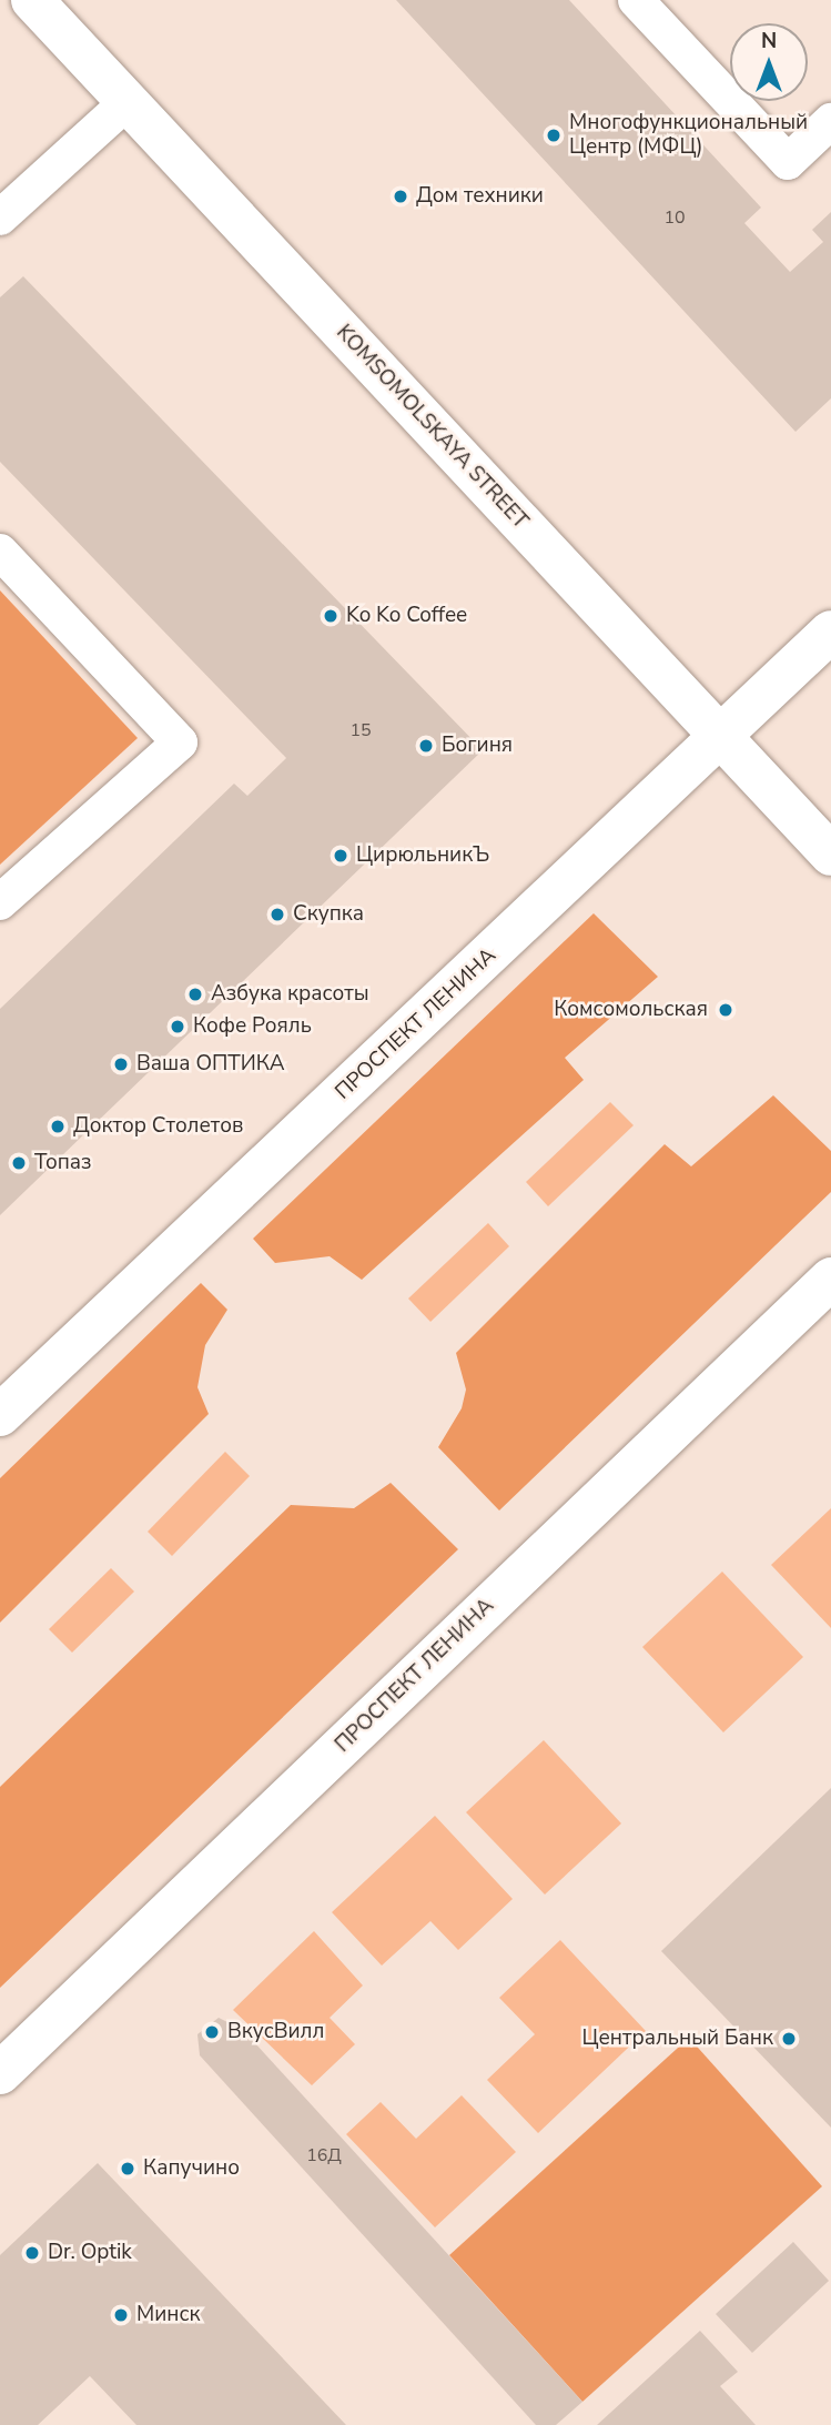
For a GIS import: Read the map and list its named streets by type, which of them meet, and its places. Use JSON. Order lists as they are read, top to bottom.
{
  "streets": {
    "main road": ["KOMSOMOLSKAYA STREET", "ПРОСПЕКТ ЛЕНИНА"]
  },
  "crossings": [
    ["KOMSOMOLSKAYA STREET", "ПРОСПЕКТ ЛЕНИНА"]
  ],
  "places": [
    "Многофункциональный Центр (МФЦ)",
    "Дом техники",
    "Ko Ko Coffee",
    "Богиня",
    "ЦирюльникЪ",
    "Скупка",
    "Азбука красоты",
    "Комсомольская",
    "Кофе Рояль",
    "Ваша ОПТИКА",
    "Доктор Столетов",
    "Топаз",
    "ВкусВилл",
    "Центральный Банк",
    "Капучино",
    "Dr. Optik",
    "Минск"
  ],
  "house_numbers": ["10", "15", "16Д"],
  "north": "top"
}
